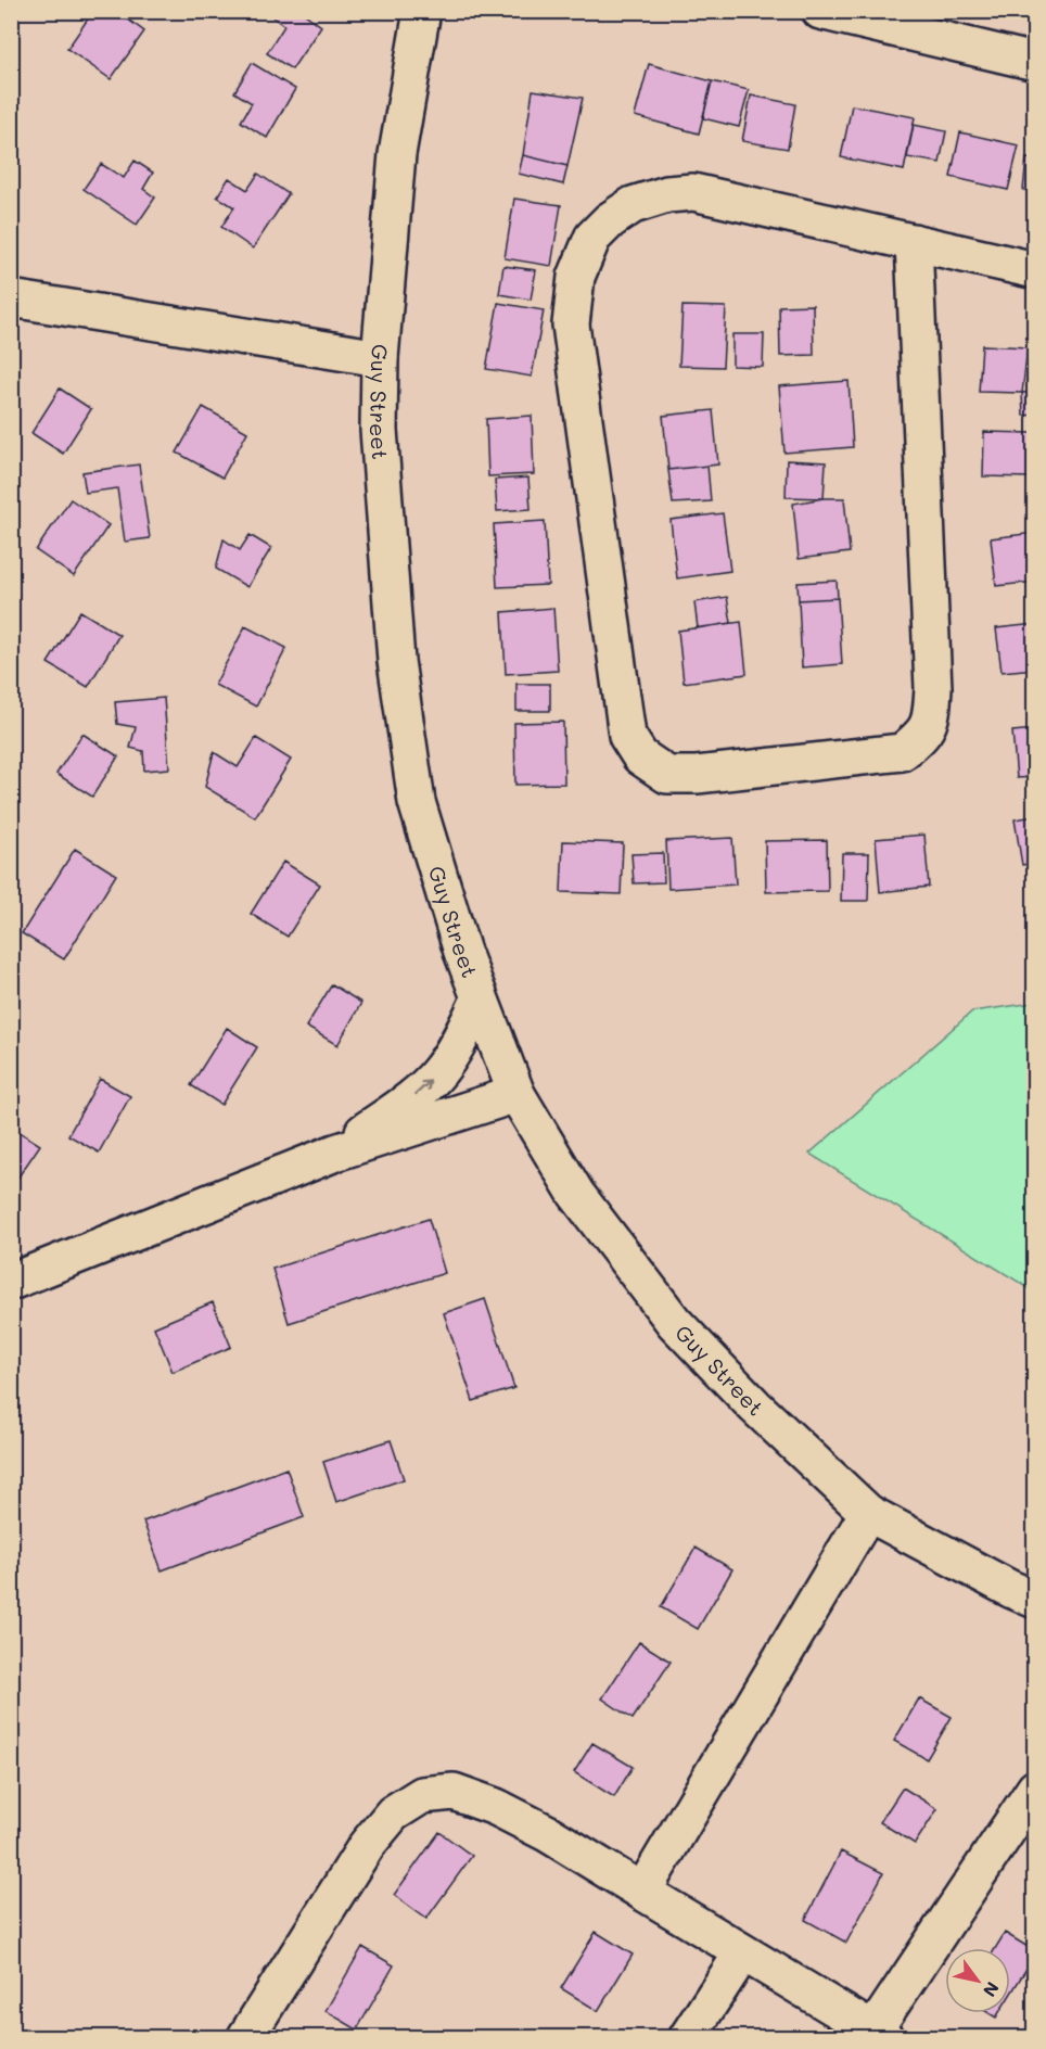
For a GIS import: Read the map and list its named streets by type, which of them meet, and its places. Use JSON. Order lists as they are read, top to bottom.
{
  "streets": {
    "street": ["Guy Street"]
  },
  "north": "bottom right"
}
